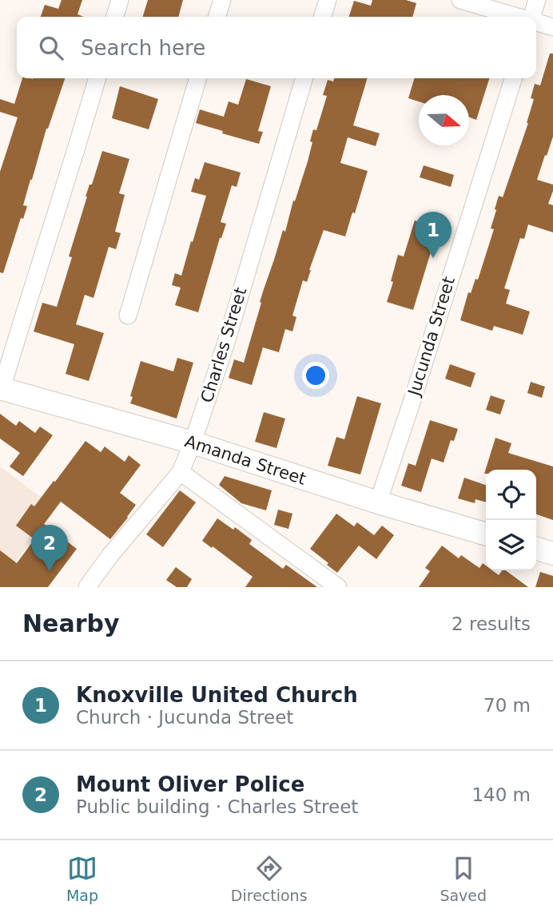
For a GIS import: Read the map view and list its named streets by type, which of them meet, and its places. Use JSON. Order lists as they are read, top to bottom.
{
  "streets": {
    "street": ["Jucunda Street", "Charles Street", "Amanda Street"]
  },
  "crossings": [
    ["Jucunda Street", "Amanda Street"],
    ["Charles Street", "Amanda Street"]
  ],
  "north": "right",
  "page": {
    "search": "Search here",
    "pins": ["1", "2"],
    "heading": ["Nearby", "2 results"],
    "list": [
      {
        "mark": "1",
        "name": "Knoxville United Church",
        "note": "Church · Jucunda Street",
        "value": "70 m"
      },
      {
        "mark": "2",
        "name": "Mount Oliver Police",
        "note": "Public building · Charles Street",
        "value": "140 m"
      }
    ],
    "nav": ["Map", "Directions", "Saved"]
  }
}
